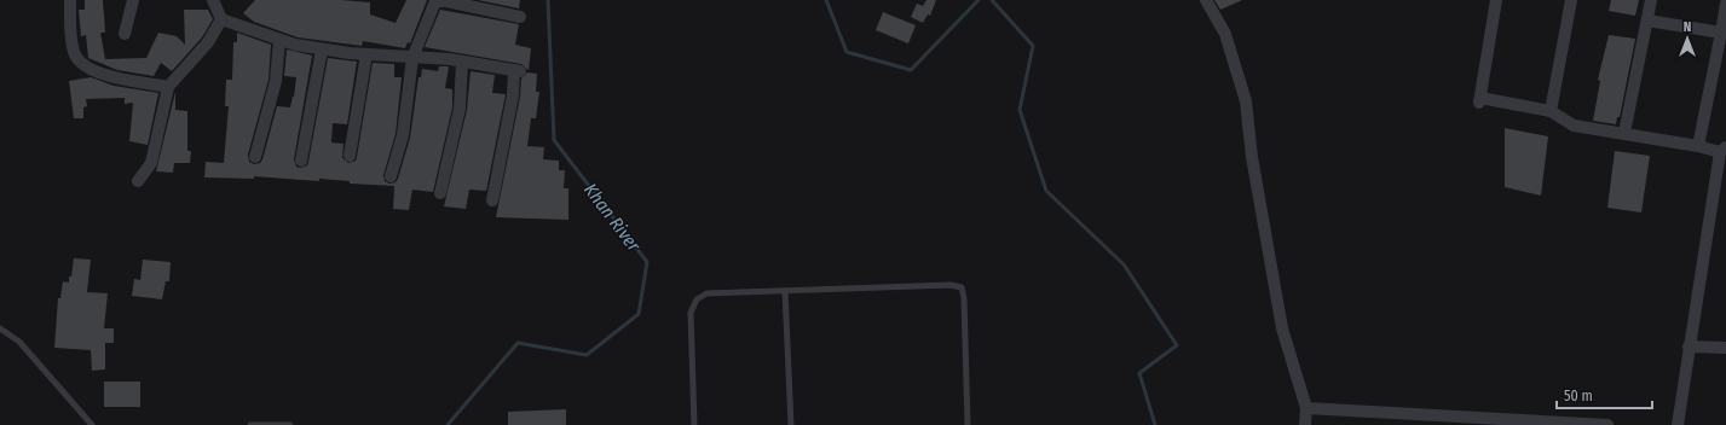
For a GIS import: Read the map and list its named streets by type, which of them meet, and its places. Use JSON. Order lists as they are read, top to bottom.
{
  "water": ["Khan River"],
  "scale_bar": "50 m",
  "north": "top"
}
